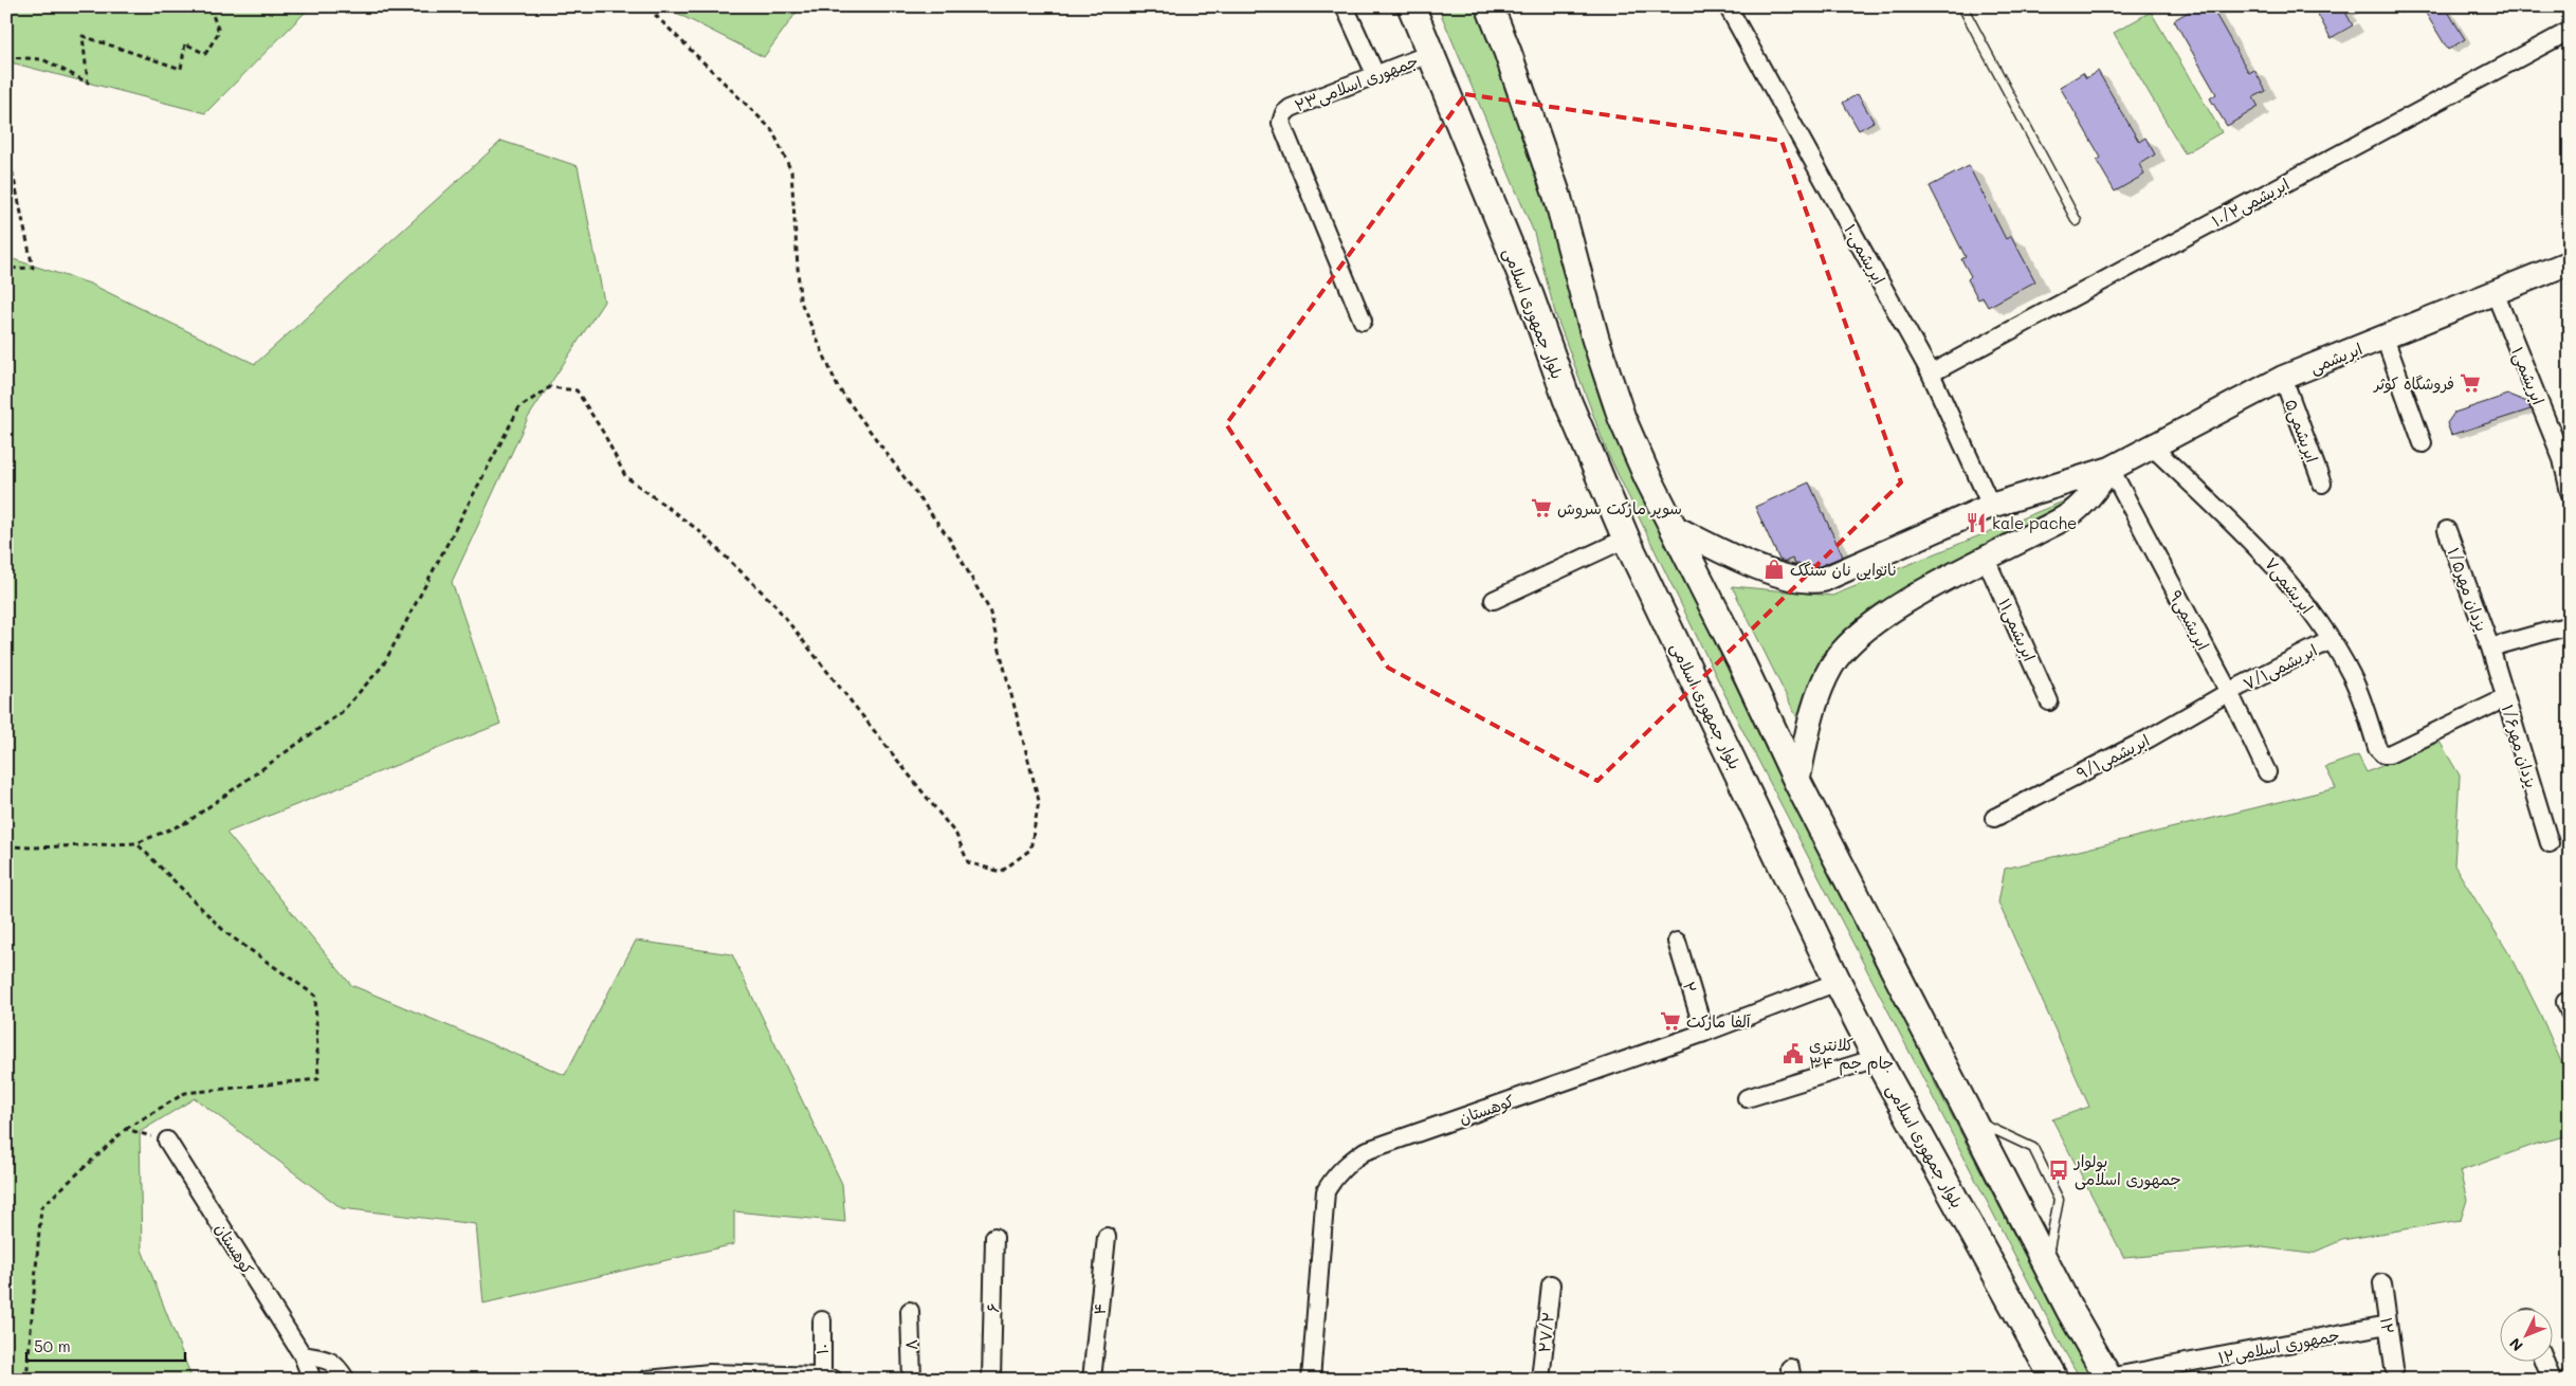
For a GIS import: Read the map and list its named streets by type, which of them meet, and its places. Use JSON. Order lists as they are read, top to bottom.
{
  "streets": {
    "main road": ["بلوار جمهوری اسلامی", "ابریشمی"],
    "street": [
      "جمهوری اسلامی۲۳",
      "۱۰/۲ابریشمی",
      "ابریشمی۱۰",
      "ابریشمی۱",
      "ابریشمی۵",
      "ابریشمی۷",
      "۱/۵یزدان مهر",
      "ابریشمی۹",
      "ابریشمی۱۱",
      "ابریشمی۷/۱",
      "۱/۶یزدان مهر",
      "۹/۱ابریشمی",
      "۲",
      "کوهستان",
      "۶",
      "۴",
      "۱۲",
      "۲۷/۲",
      "۸",
      "جمهوری اسلامی۱۲",
      "۱۰"
    ]
  },
  "crossings": [
    ["جمهوری اسلامی۲۳", "بلوار جمهوری اسلامی"],
    ["۱۰/۲ابریشمی", "ابریشمی۱۰"],
    ["بلوار جمهوری اسلامی", "کوهستان"],
    ["ابریشمی", "ابریشمی۱"],
    ["ابریشمی", "ابریشمی۵"],
    ["ابریشمی", "ابریشمی۷"],
    ["ابریشمی", "ابریشمی۹"],
    ["ابریشمی۷", "ابریشمی۷/۱"],
    ["ابریشمی۷", "۱/۶یزدان مهر"],
    ["۱/۵یزدان مهر", "۱/۶یزدان مهر"],
    ["ابریشمی۹", "ابریشمی۷/۱"],
    ["ابریشمی۹", "۹/۱ابریشمی"],
    ["ابریشمی۷/۱", "۹/۱ابریشمی"],
    ["۲", "کوهستان"],
    ["۱۲", "جمهوری اسلامی۱۲"]
  ],
  "places": {
    "supermarket": ["فروشگاه کوثر", "سوپر مارکت سروش", "آلفا مارکت"],
    "restaurant": ["kale pache"],
    "shop": ["نانوایی نان سنگک"],
    "public building": ["کلانتری ۳۴ جام جم"],
    "bus stop": ["بولوار جمهوری اسلامی"]
  },
  "scale_bar": "50 m",
  "north": "bottom left"
}
